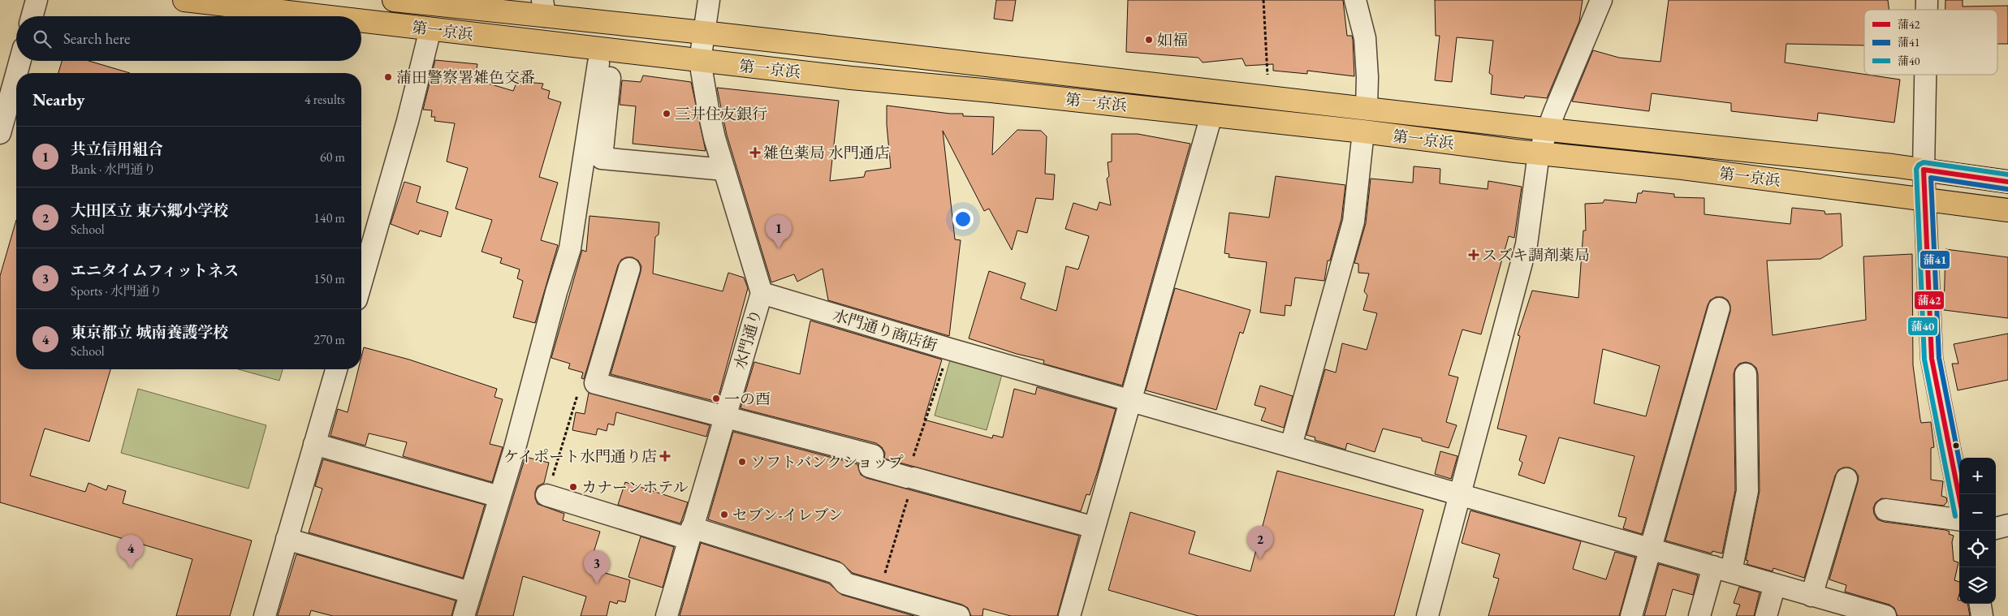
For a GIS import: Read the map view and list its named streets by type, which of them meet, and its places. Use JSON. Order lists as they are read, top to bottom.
{
  "streets": {
    "highway": ["第一京浜"],
    "street": ["水門通り商店街", "水門通り"]
  },
  "crossings": [
    ["第一京浜", "水門通り"],
    ["水門通り商店街", "水門通り"]
  ],
  "places": {
    "other": [
      "如福",
      "蒲田警察署雑色交番",
      "三井住友銀行",
      "一の酉",
      "ソフトバンクショップ",
      "カナーンホテル",
      "セブン-イレブン"
    ],
    "health": ["雑色薬局 水門通店", "スズキ調剤薬局", "ケイポート水門通り店"]
  },
  "lines": ["transit line 蒲40", "transit line 蒲42", "transit line 蒲41"],
  "legend": ["蒲42", "蒲41", "蒲40"],
  "page": {
    "search": "Search here",
    "heading": ["Nearby", "4 results"],
    "list": [
      {
        "mark": "1",
        "name": "共立信用組合",
        "note": "Bank · 水門通り",
        "value": "60 m"
      },
      {
        "mark": "2",
        "name": "大田区立 東六郷小学校",
        "note": "School",
        "value": "140 m"
      },
      {
        "mark": "3",
        "name": "エニタイムフィットネス",
        "note": "Sports · 水門通り",
        "value": "150 m"
      },
      {
        "mark": "4",
        "name": "東京都立 城南養護学校",
        "note": "School",
        "value": "270 m"
      }
    ],
    "pins": [
      "1",
      "2",
      "4",
      "3"
    ],
    "map_buttons": ["+", "−"]
  }
}
